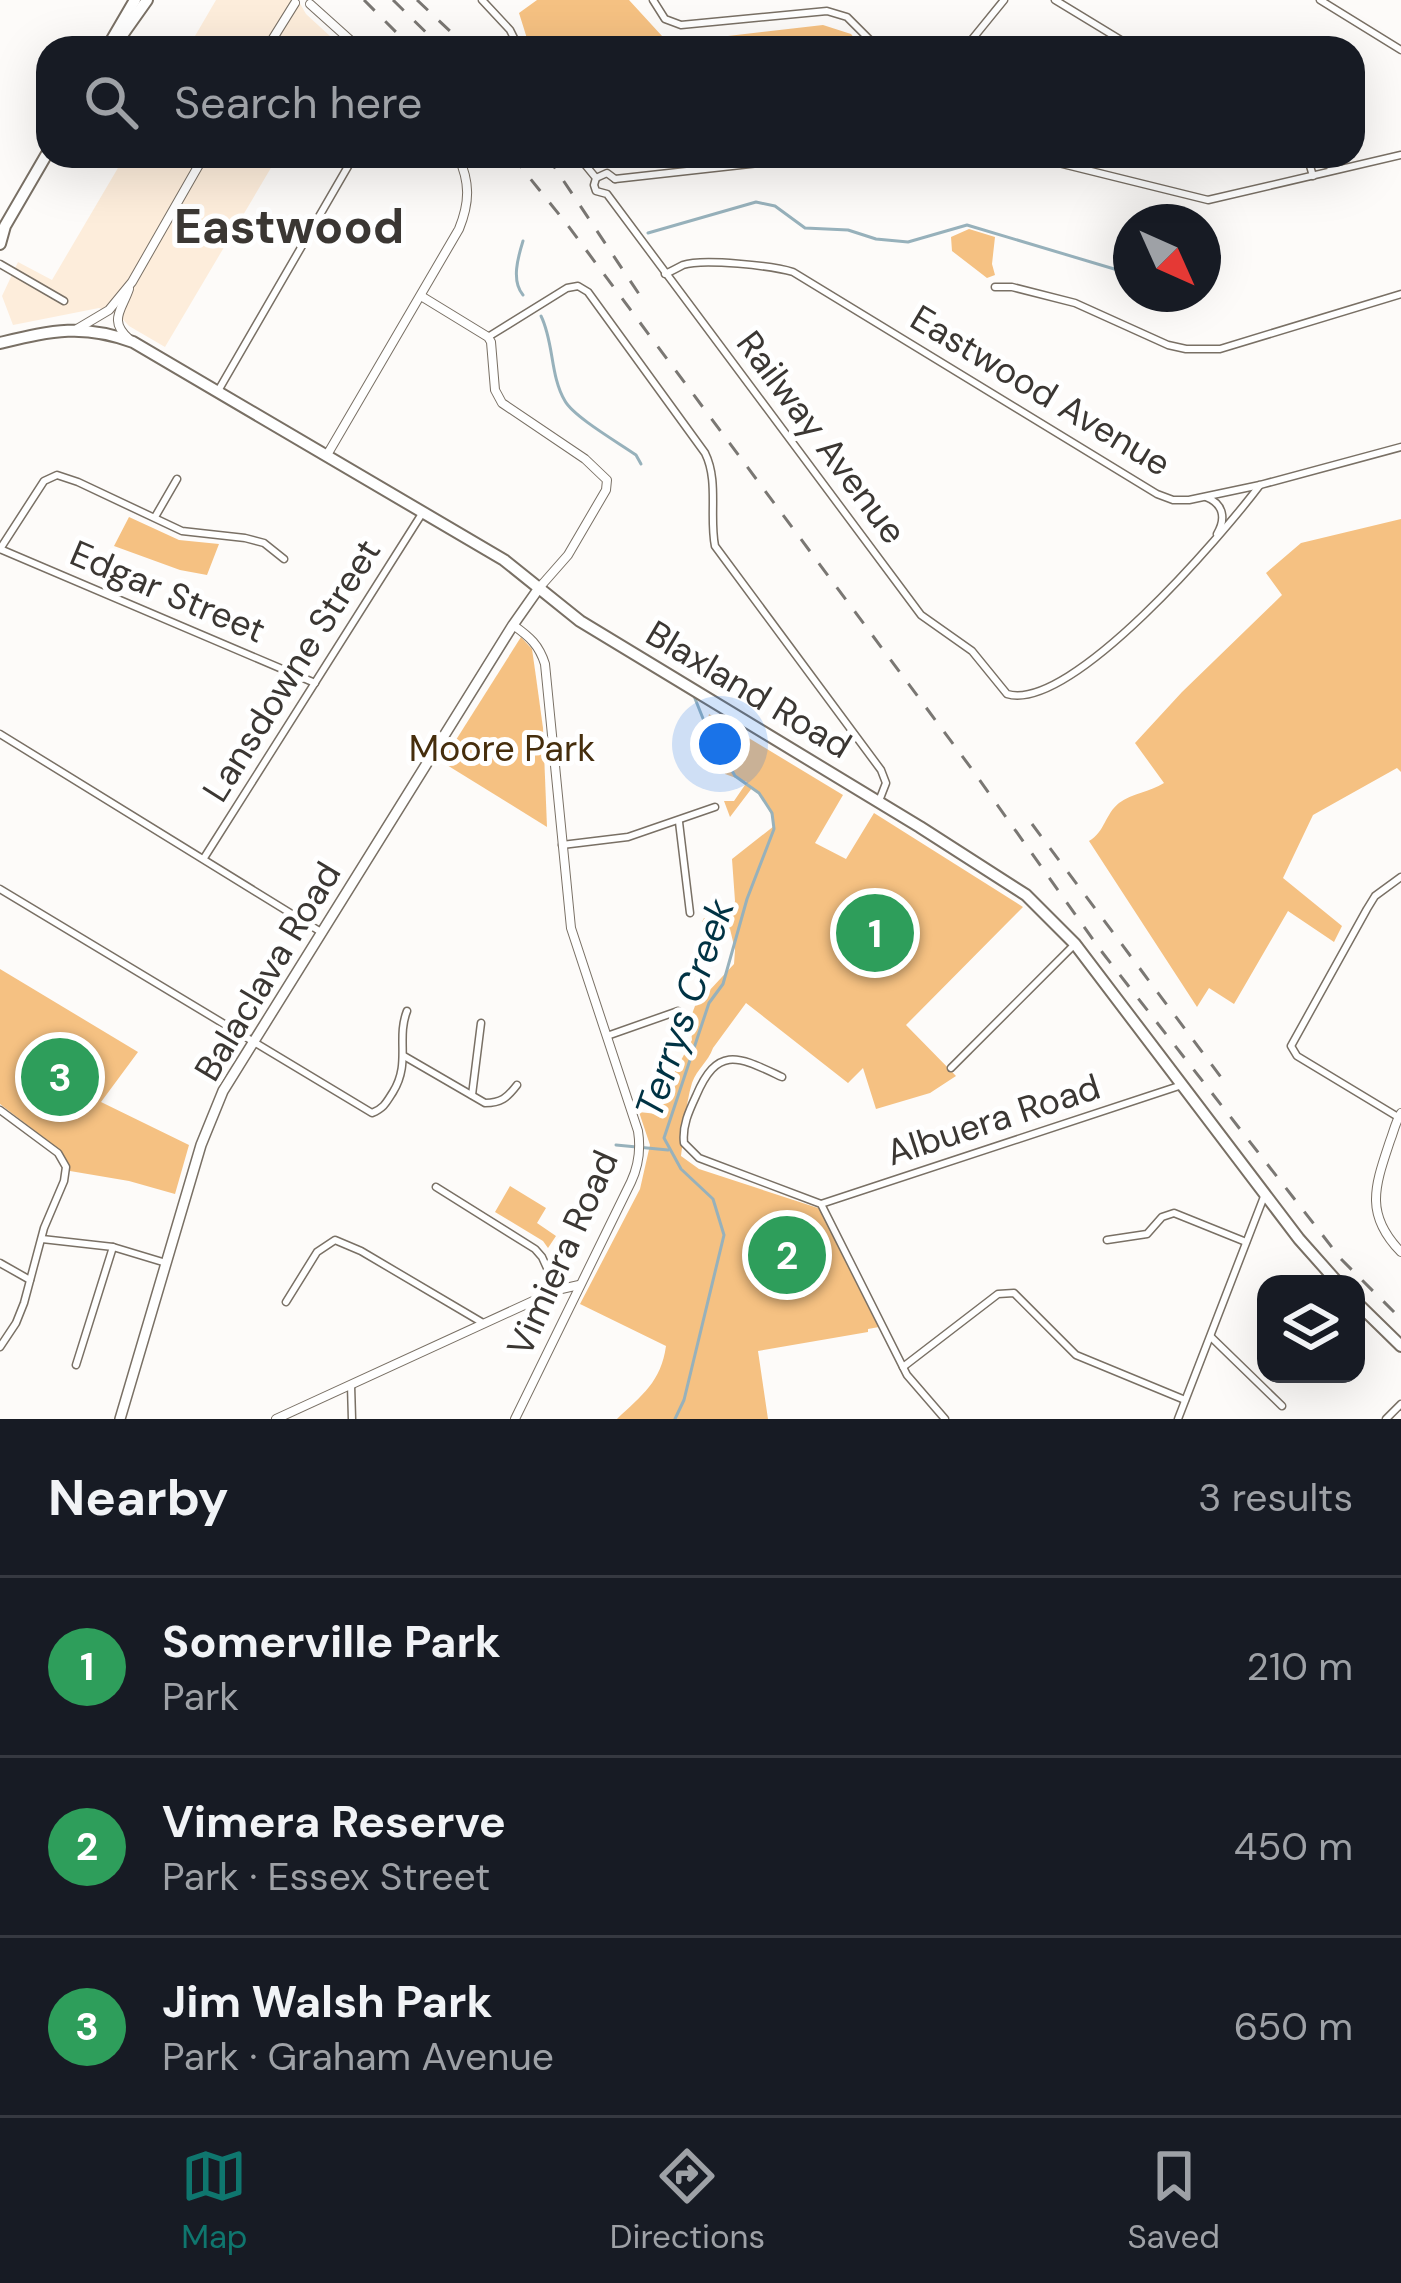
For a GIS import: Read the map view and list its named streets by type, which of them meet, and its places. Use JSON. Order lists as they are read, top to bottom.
{
  "streets": {
    "main road": ["Blaxland Road", "Balaclava Road"],
    "street": [
      "Eastwood Avenue",
      "Railway Avenue",
      "Edgar Street",
      "Lansdowne Street",
      "Albuera Road",
      "Vimiera Road"
    ]
  },
  "crossings": [
    ["Eastwood Avenue", "Railway Avenue"],
    ["Edgar Street", "Lansdowne Street"],
    ["Lansdowne Street", "Blaxland Road"],
    ["Blaxland Road", "Balaclava Road"],
    ["Blaxland Road", "Albuera Road"],
    ["Balaclava Road", "Vimiera Road"]
  ],
  "districts": ["Eastwood"],
  "water": ["Terrys Creek"],
  "parks": ["Moore Park"],
  "north": "bottom right",
  "page": {
    "search": "Search here",
    "pins": ["1", "3", "2"],
    "heading": ["Nearby", "3 results"],
    "list": [
      {
        "mark": "1",
        "name": "Somerville Park",
        "note": "Park",
        "value": "210 m"
      },
      {
        "mark": "2",
        "name": "Vimera Reserve",
        "note": "Park · Essex Street",
        "value": "450 m"
      },
      {
        "mark": "3",
        "name": "Jim Walsh Park",
        "note": "Park · Graham Avenue",
        "value": "650 m"
      }
    ],
    "nav": ["Map", "Directions", "Saved"]
  }
}
